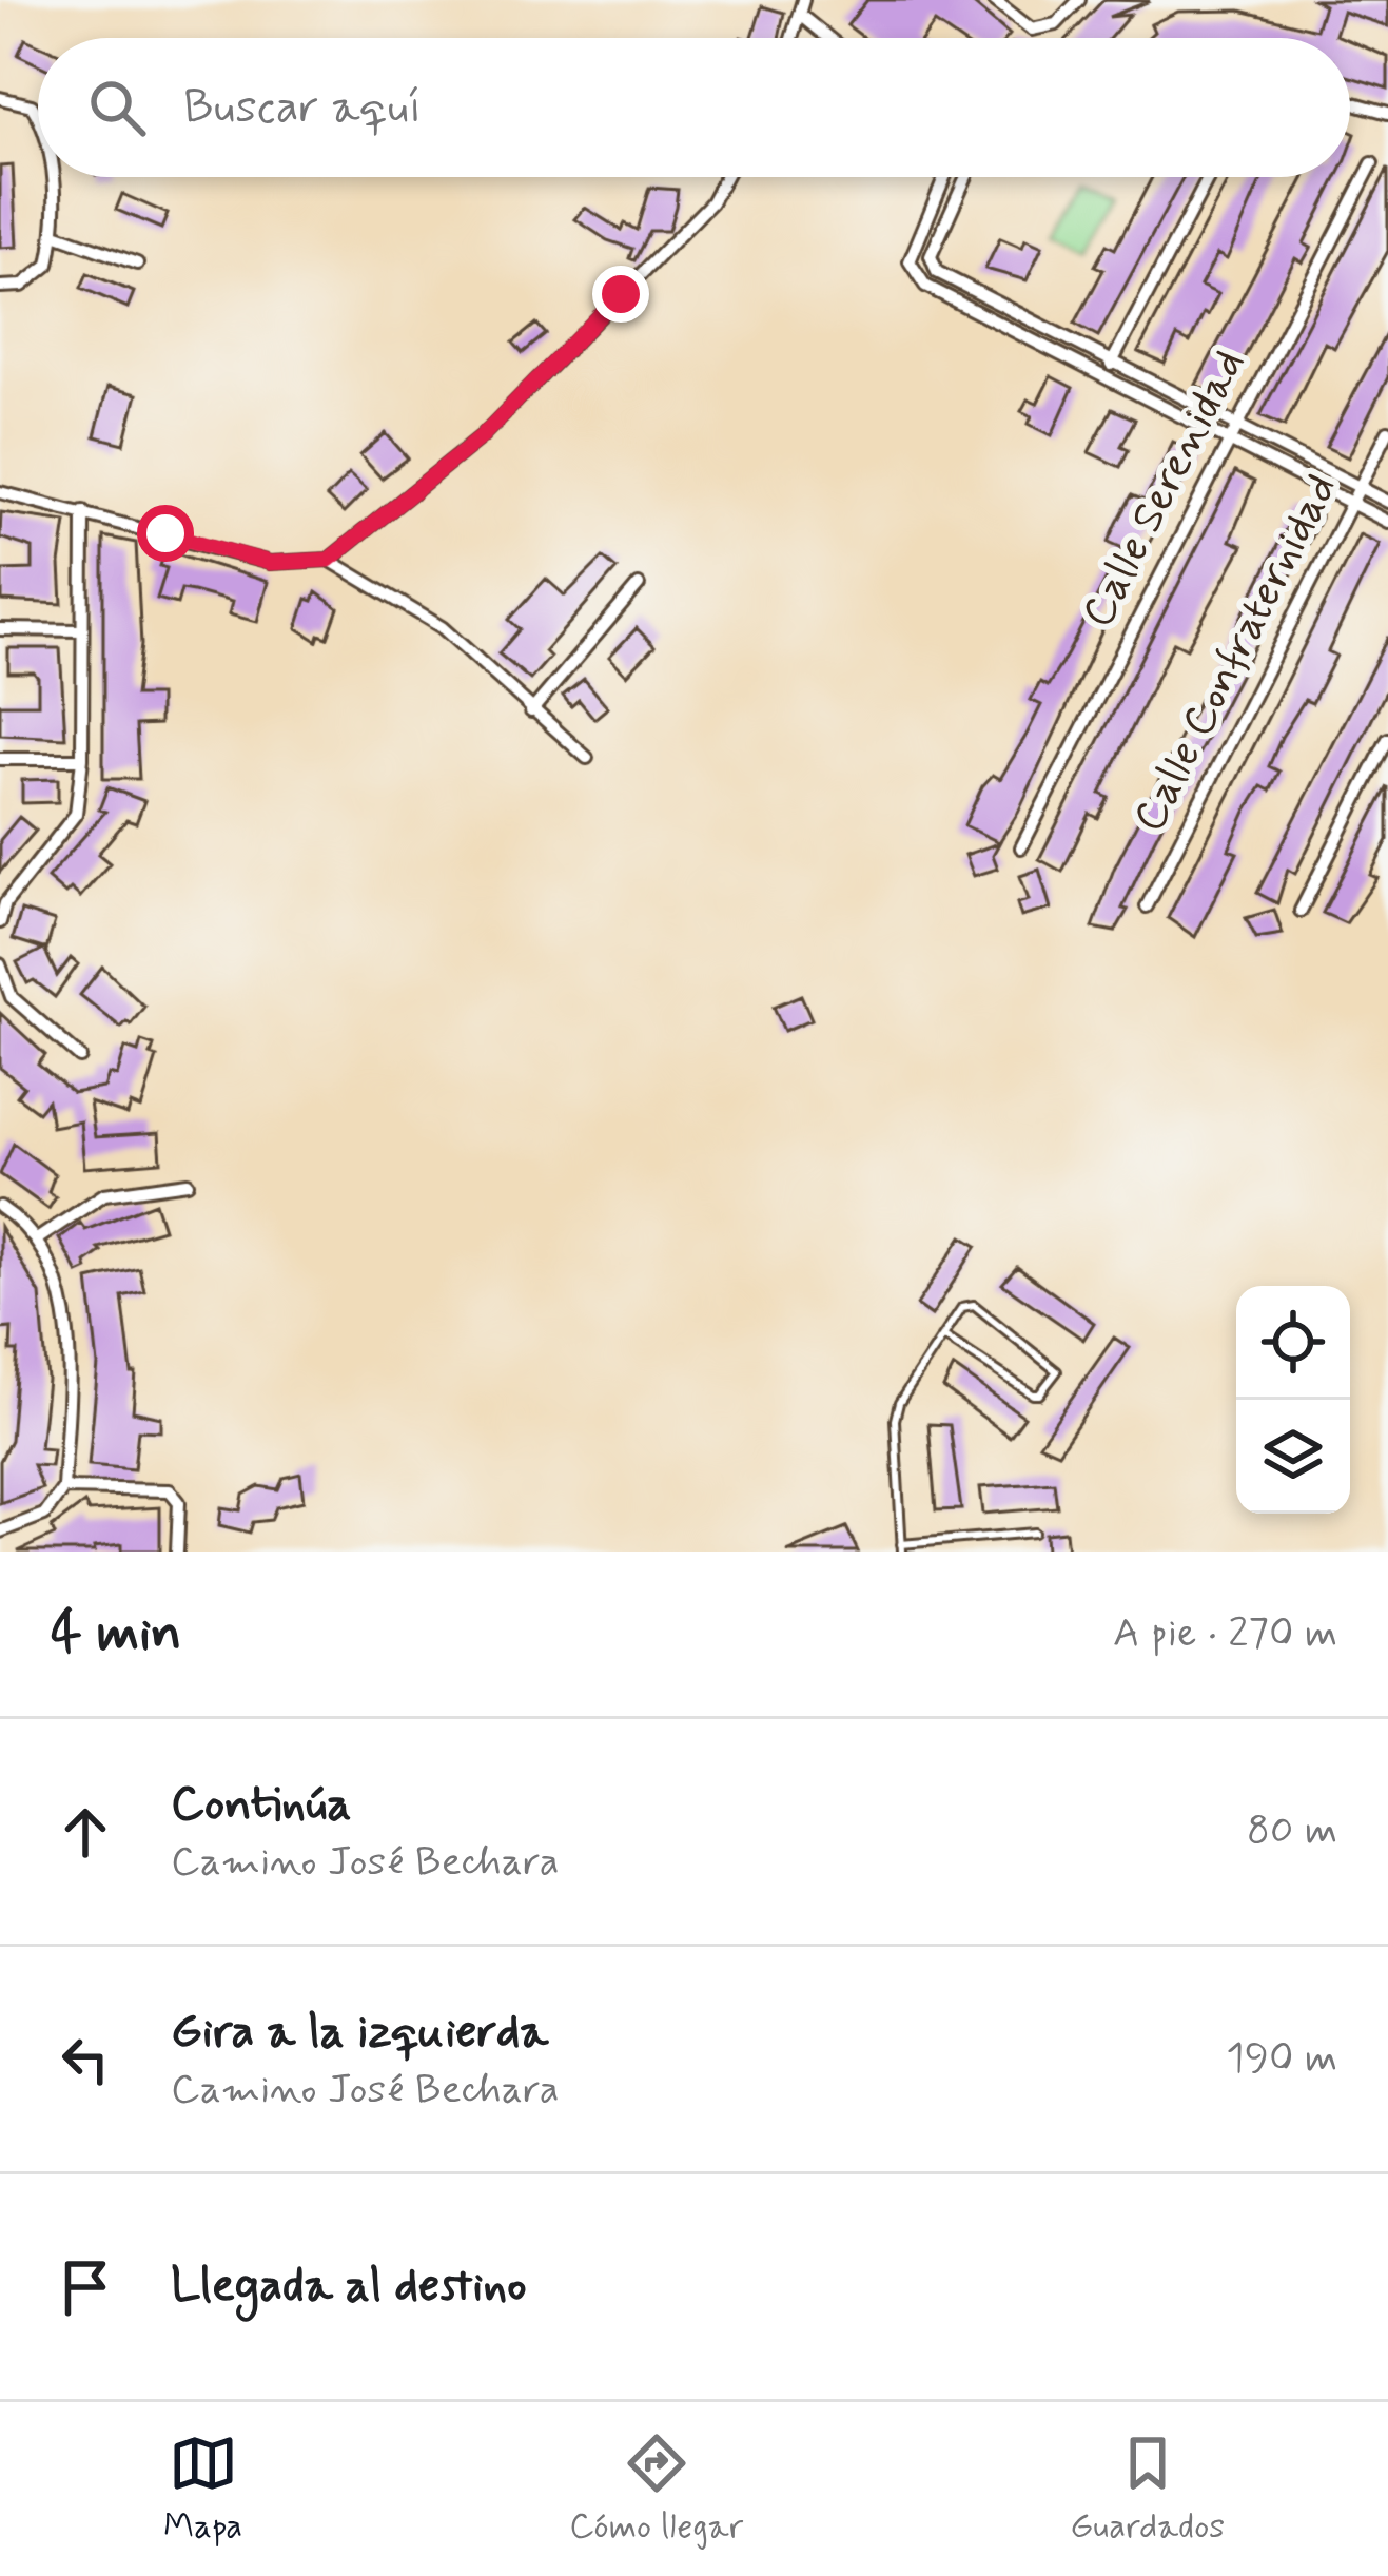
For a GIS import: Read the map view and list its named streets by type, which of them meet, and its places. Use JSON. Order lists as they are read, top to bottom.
{
  "streets": {
    "street": ["Calle Serenidad", "Calle Confraternidad"]
  },
  "page": {
    "search": "Buscar aquí",
    "heading": ["4 min", "A pie · 270 m"],
    "list": [
      ["Continúa", "Camino José Bechara", "80 m"],
      ["Gira a la izquierda", "Camino José Bechara", "190 m"],
      "Llegada al destino"
    ],
    "nav": ["Mapa", "Cómo llegar", "Guardados"]
  }
}
